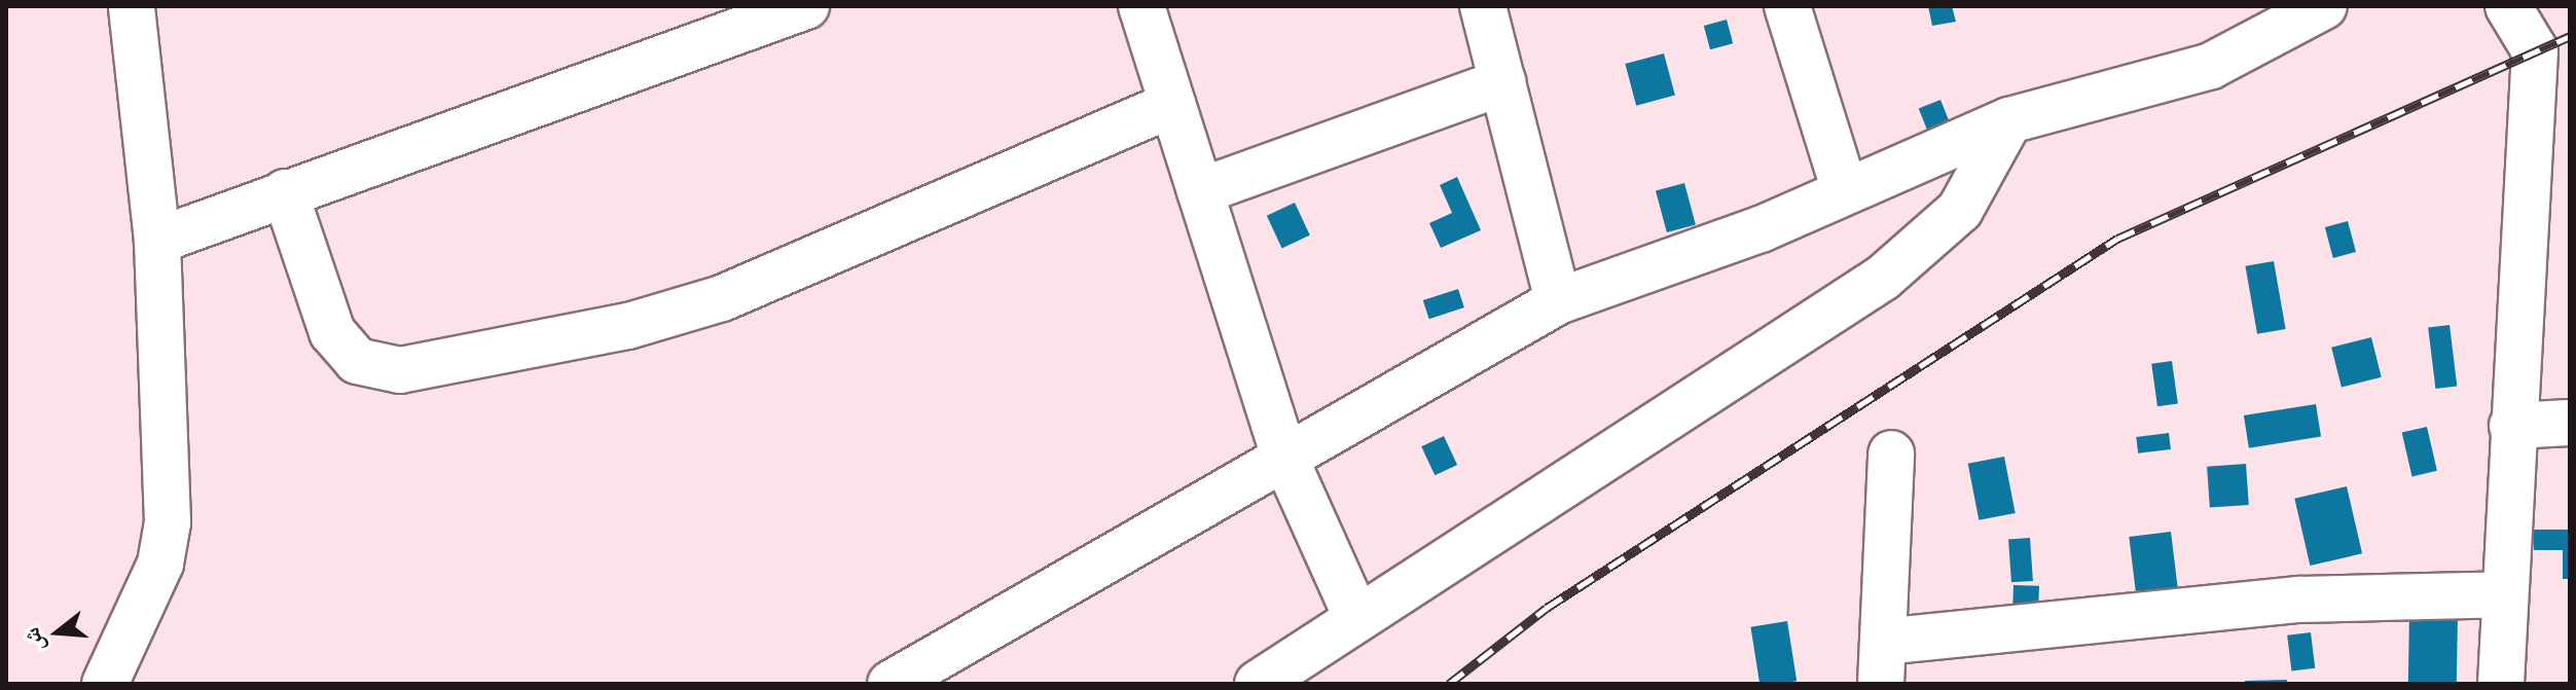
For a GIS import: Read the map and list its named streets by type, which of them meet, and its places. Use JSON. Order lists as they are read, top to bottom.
{
  "north": "left"
}
